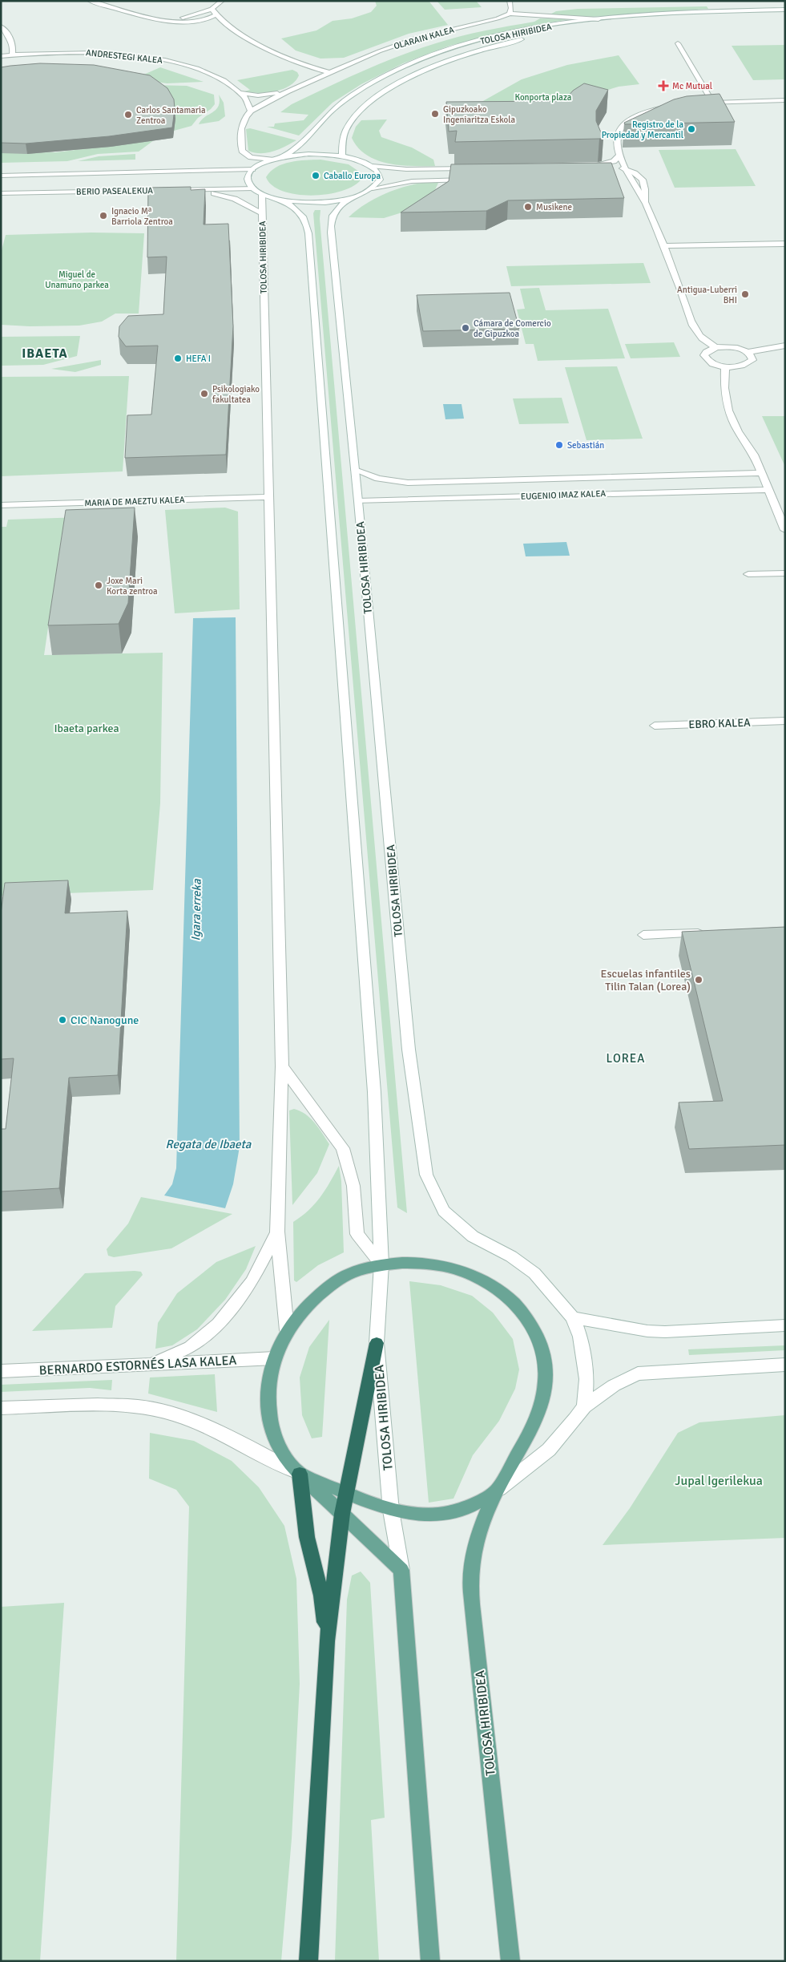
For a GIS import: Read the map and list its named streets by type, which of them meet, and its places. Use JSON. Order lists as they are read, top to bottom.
{
  "streets": {
    "main road": ["TOLOSA HIRIBIDEA"],
    "street": [
      "OLARAIN KALEA",
      "ANDRESTEGI KALEA",
      "BERIO PASEALEKUA",
      "EUGENIO IMAZ KALEA",
      "MARIA DE MAEZTU KALEA",
      "EBRO KALEA",
      "BERNARDO ESTORNÉS LASA KALEA"
    ]
  },
  "crossings": [
    ["TOLOSA HIRIBIDEA", "BERIO PASEALEKUA"],
    ["TOLOSA HIRIBIDEA", "EUGENIO IMAZ KALEA"],
    ["TOLOSA HIRIBIDEA", "MARIA DE MAEZTU KALEA"],
    ["TOLOSA HIRIBIDEA", "BERNARDO ESTORNÉS LASA KALEA"]
  ],
  "districts": ["IBAETA", "LOREA"],
  "water": ["Igara erreka", "Regata de Ibaeta"],
  "parks": [
    "Konporta plaza",
    "Miguel de Unamuno parkea",
    "Ibaeta parkea",
    "Jupal Igerilekua"
  ],
  "places": {
    "health": ["Mc Mutual"],
    "other": [
      "Gipuzkoako Ingeniaritza Eskola",
      "Carlos Santamaria Zentroa",
      "Registro de la Propiedad y Mercantil",
      "Caballo Europa",
      "Musikene",
      "Ignacio Mª Barriola Zentroa",
      "Antigua-Luberri BHI",
      "Cámara de Comercio de Gipuzkoa",
      "HEFA I",
      "Psikologiako fakultatea",
      "Sebastián",
      "Joxe Mari Korta zentroa",
      "Escuelas infantiles Tilin Talan (Lorea)",
      "CIC Nanogune"
    ]
  }
}
